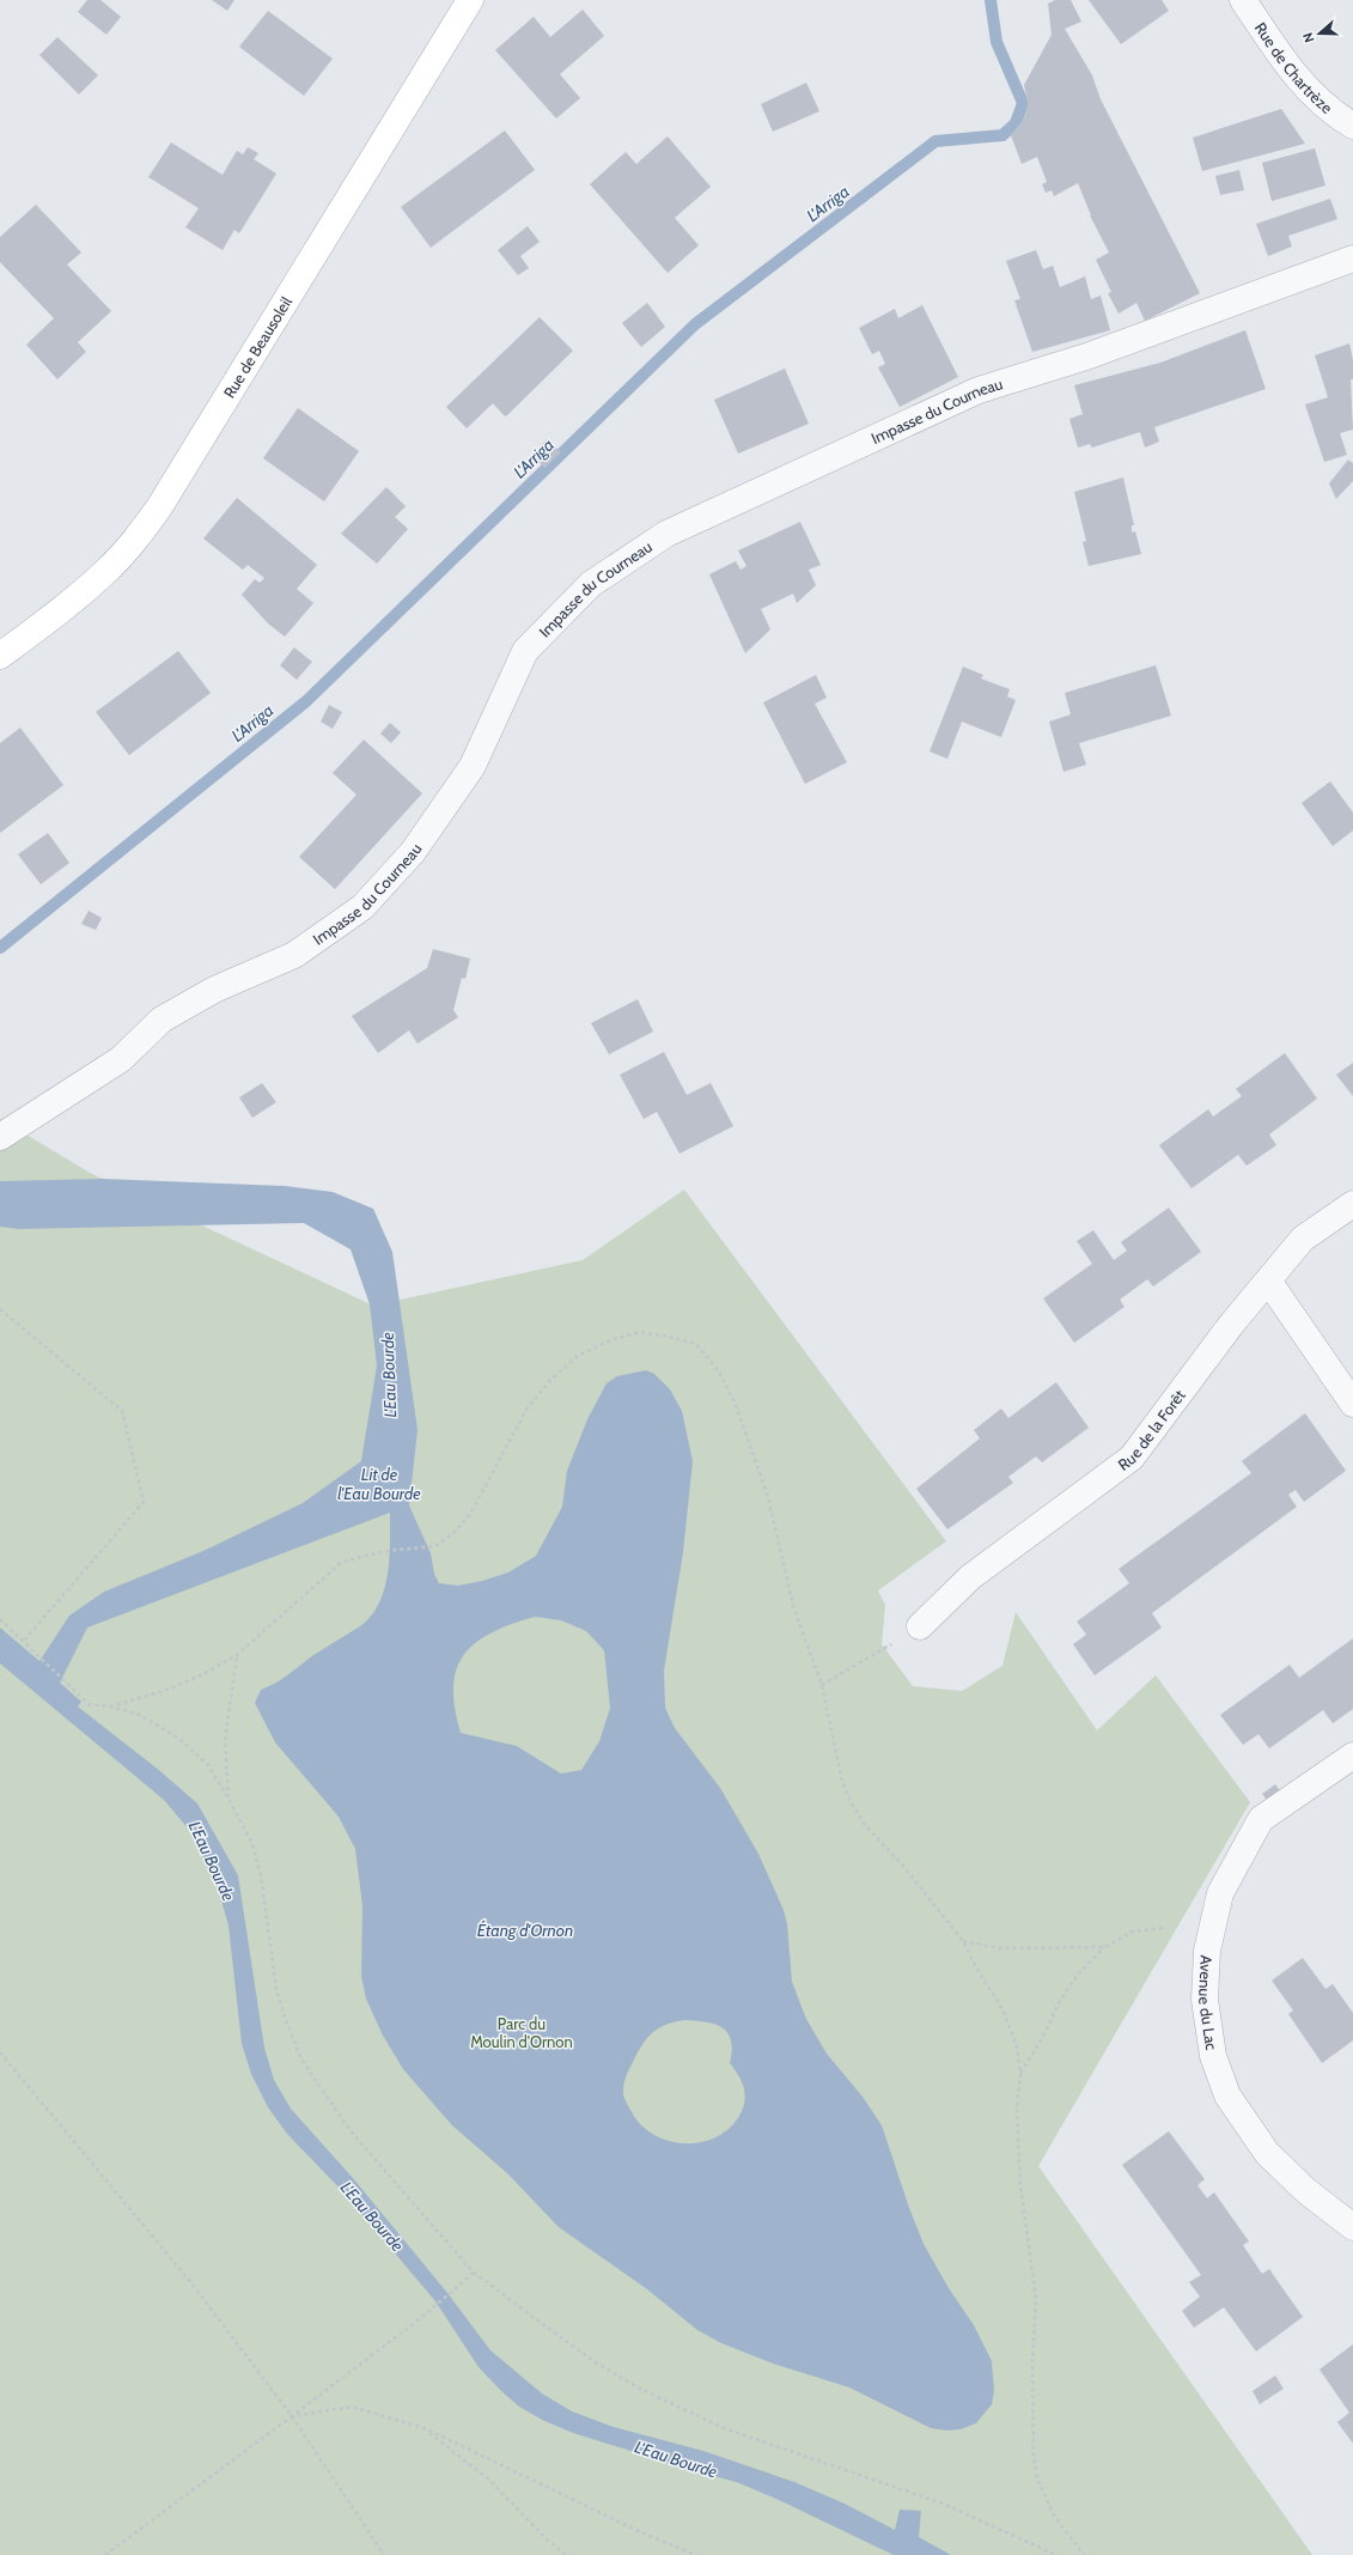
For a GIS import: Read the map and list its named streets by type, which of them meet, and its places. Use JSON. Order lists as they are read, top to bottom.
{
  "streets": {
    "street": [
      "Rue de Chartrèze",
      "Rue de Beausoleil",
      "Impasse du Courneau",
      "Rue de la Forêt",
      "Avenue du Lac"
    ]
  },
  "water": [
    "L'Arriga",
    "L'Eau Bourde",
    "Lit de l'Eau Bourde",
    "Étang d'Ornon"
  ],
  "parks": ["Parc du Moulin d'Ornon"],
  "north": "left"
}
